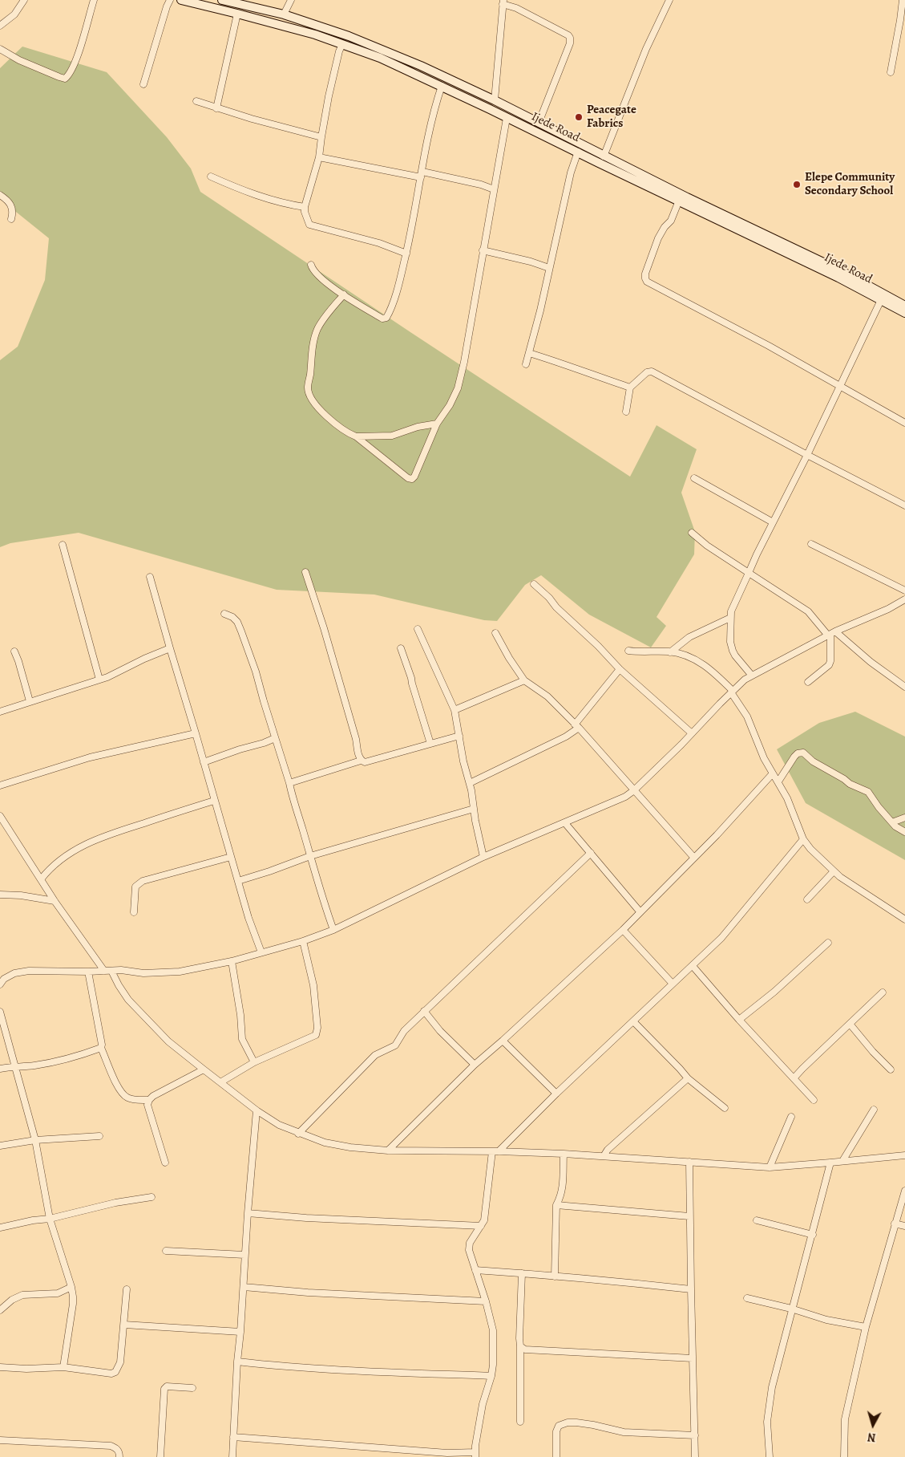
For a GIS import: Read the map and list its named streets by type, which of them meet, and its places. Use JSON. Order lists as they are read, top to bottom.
{
  "streets": {
    "main road": ["Ijede Road"]
  },
  "places": ["Peacegate Fabrics", "Elepe Community Secondary School"],
  "north": "bottom"
}
